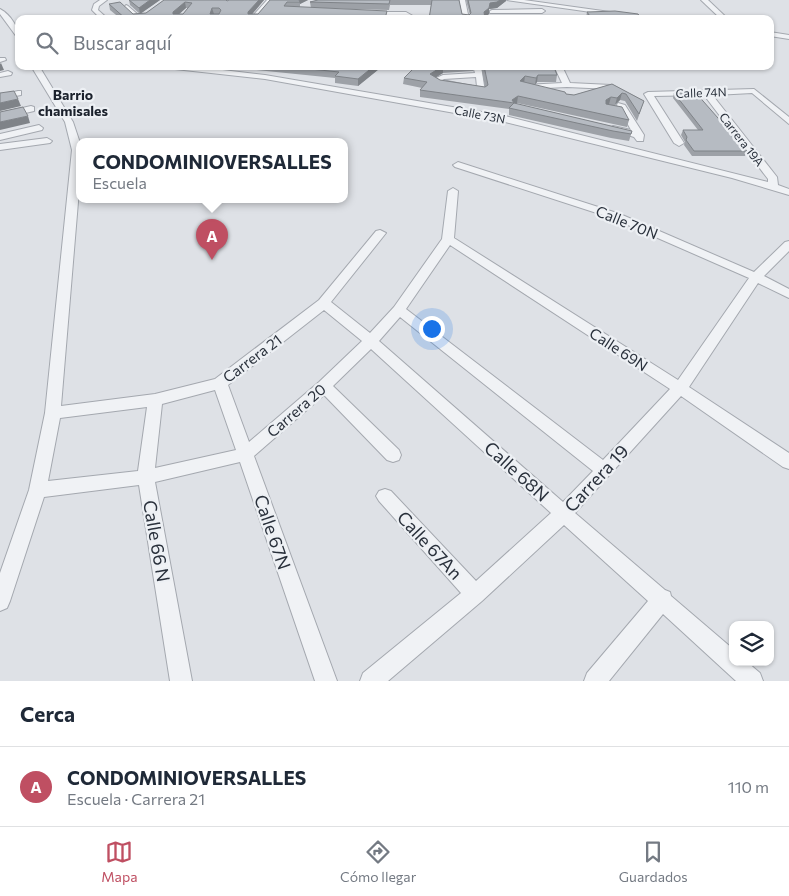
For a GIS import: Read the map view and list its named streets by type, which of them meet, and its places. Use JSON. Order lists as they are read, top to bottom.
{
  "streets": {
    "street": [
      "Calle 74N",
      "Calle 73N",
      "Carrera 19A",
      "Calle 70N",
      "Calle 69N",
      "Carrera 21",
      "Carrera 20",
      "Calle 68N",
      "Carrera 19",
      "Calle 67N",
      "Calle 66 N",
      "Calle 67An"
    ]
  },
  "crossings": [
    ["Calle 74N", "Carrera 19A"],
    ["Calle 73N", "Carrera 19A"],
    ["Calle 70N", "Carrera 19"],
    ["Calle 69N", "Carrera 20"],
    ["Calle 69N", "Carrera 19"],
    ["Carrera 21", "Calle 68N"],
    ["Carrera 21", "Calle 67N"],
    ["Carrera 21", "Calle 66 N"],
    ["Carrera 20", "Calle 68N"],
    ["Carrera 20", "Calle 67N"],
    ["Carrera 20", "Calle 66 N"],
    ["Calle 68N", "Carrera 19"],
    ["Carrera 19", "Calle 67An"]
  ],
  "districts": ["Barrio chamisales"],
  "page": {
    "search": "Buscar aquí",
    "popup": ["CONDOMINIOVERSALLES", "Escuela"],
    "pins": "A",
    "heading": "Cerca",
    "list": [
      {
        "mark": "A",
        "name": "CONDOMINIOVERSALLES",
        "note": "Escuela · Carrera 21",
        "value": "110 m"
      }
    ],
    "nav": ["Mapa", "Cómo llegar", "Guardados"]
  }
}
